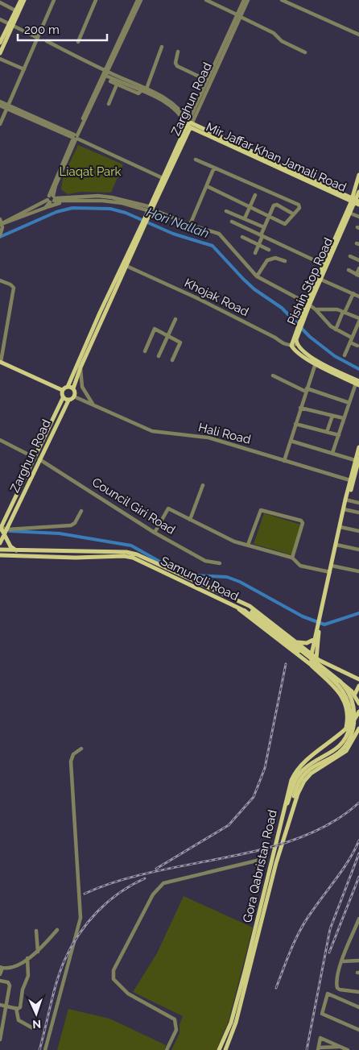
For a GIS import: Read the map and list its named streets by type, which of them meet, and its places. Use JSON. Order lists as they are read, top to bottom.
{
  "streets": {
    "main road": [
      "Zarghun Road",
      "Mir Jaffar Khan Jamali Road",
      "Pishin Stop Road",
      "Samungli Road",
      "Gora Qabristan Road"
    ],
    "street": ["Khojak Road", "Hali Road", "Council Giri Road"]
  },
  "crossings": [
    ["Zarghun Road", "Mir Jaffar Khan Jamali Road"],
    ["Zarghun Road", "Khojak Road"],
    ["Zarghun Road", "Hali Road"],
    ["Zarghun Road", "Council Giri Road"],
    ["Pishin Stop Road", "Khojak Road"]
  ],
  "water": ["Hori Nallah"],
  "parks": ["Liaqat Park"],
  "scale_bar": "200 m",
  "north": "bottom"
}
